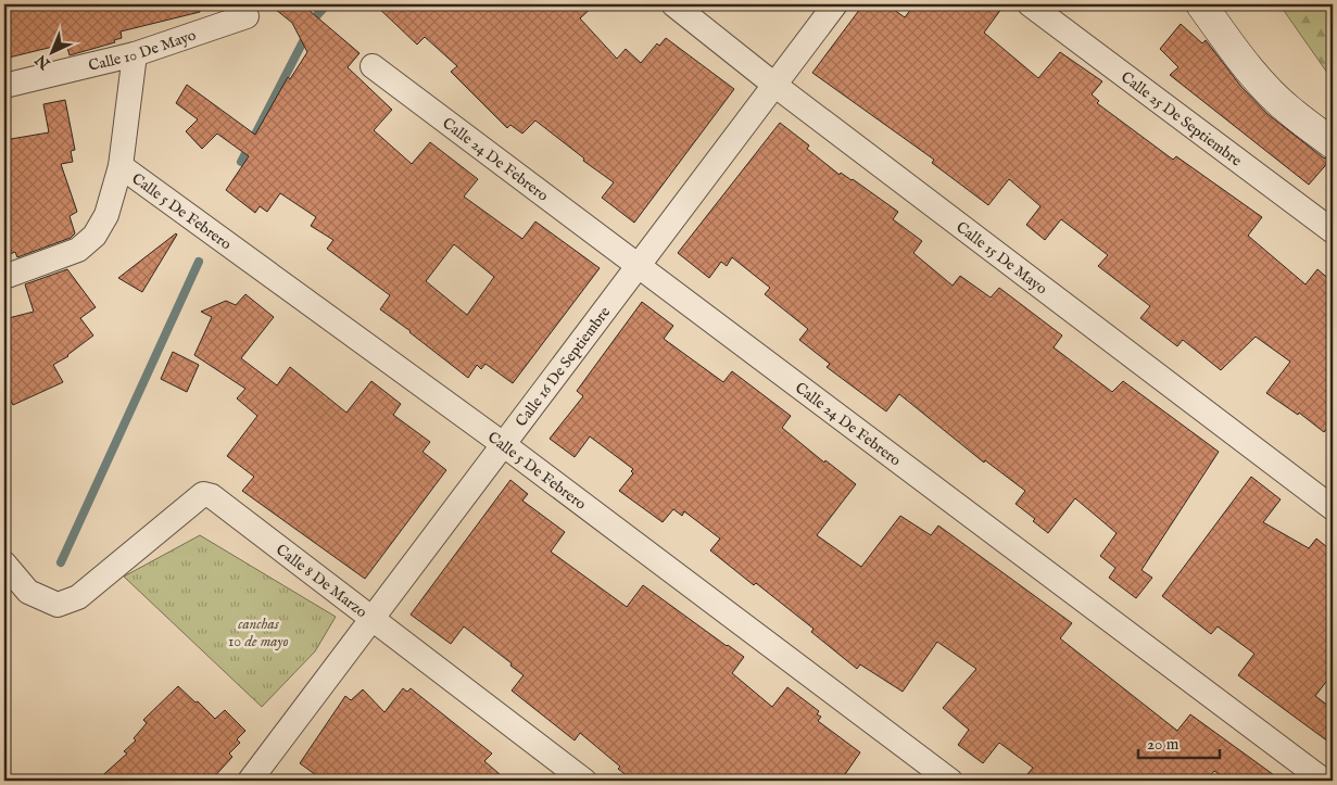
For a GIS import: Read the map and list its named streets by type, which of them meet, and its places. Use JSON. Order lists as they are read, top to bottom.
{
  "streets": {
    "street": [
      "Calle 10 De Mayo",
      "Calle 25 De Septiembre",
      "Calle 24 De Febrero",
      "Calle 5 De Febrero",
      "Calle 15 De Mayo",
      "Calle 16 De Septiembre",
      "Calle 8 De Marzo"
    ]
  },
  "crossings": [
    ["Calle 24 De Febrero", "Calle 16 De Septiembre"],
    ["Calle 5 De Febrero", "Calle 16 De Septiembre"],
    ["Calle 15 De Mayo", "Calle 16 De Septiembre"],
    ["Calle 16 De Septiembre", "Calle 8 De Marzo"]
  ],
  "parks": ["canchas 10 de mayo"],
  "scale_bar": "20 m",
  "north": "bottom left"
}
